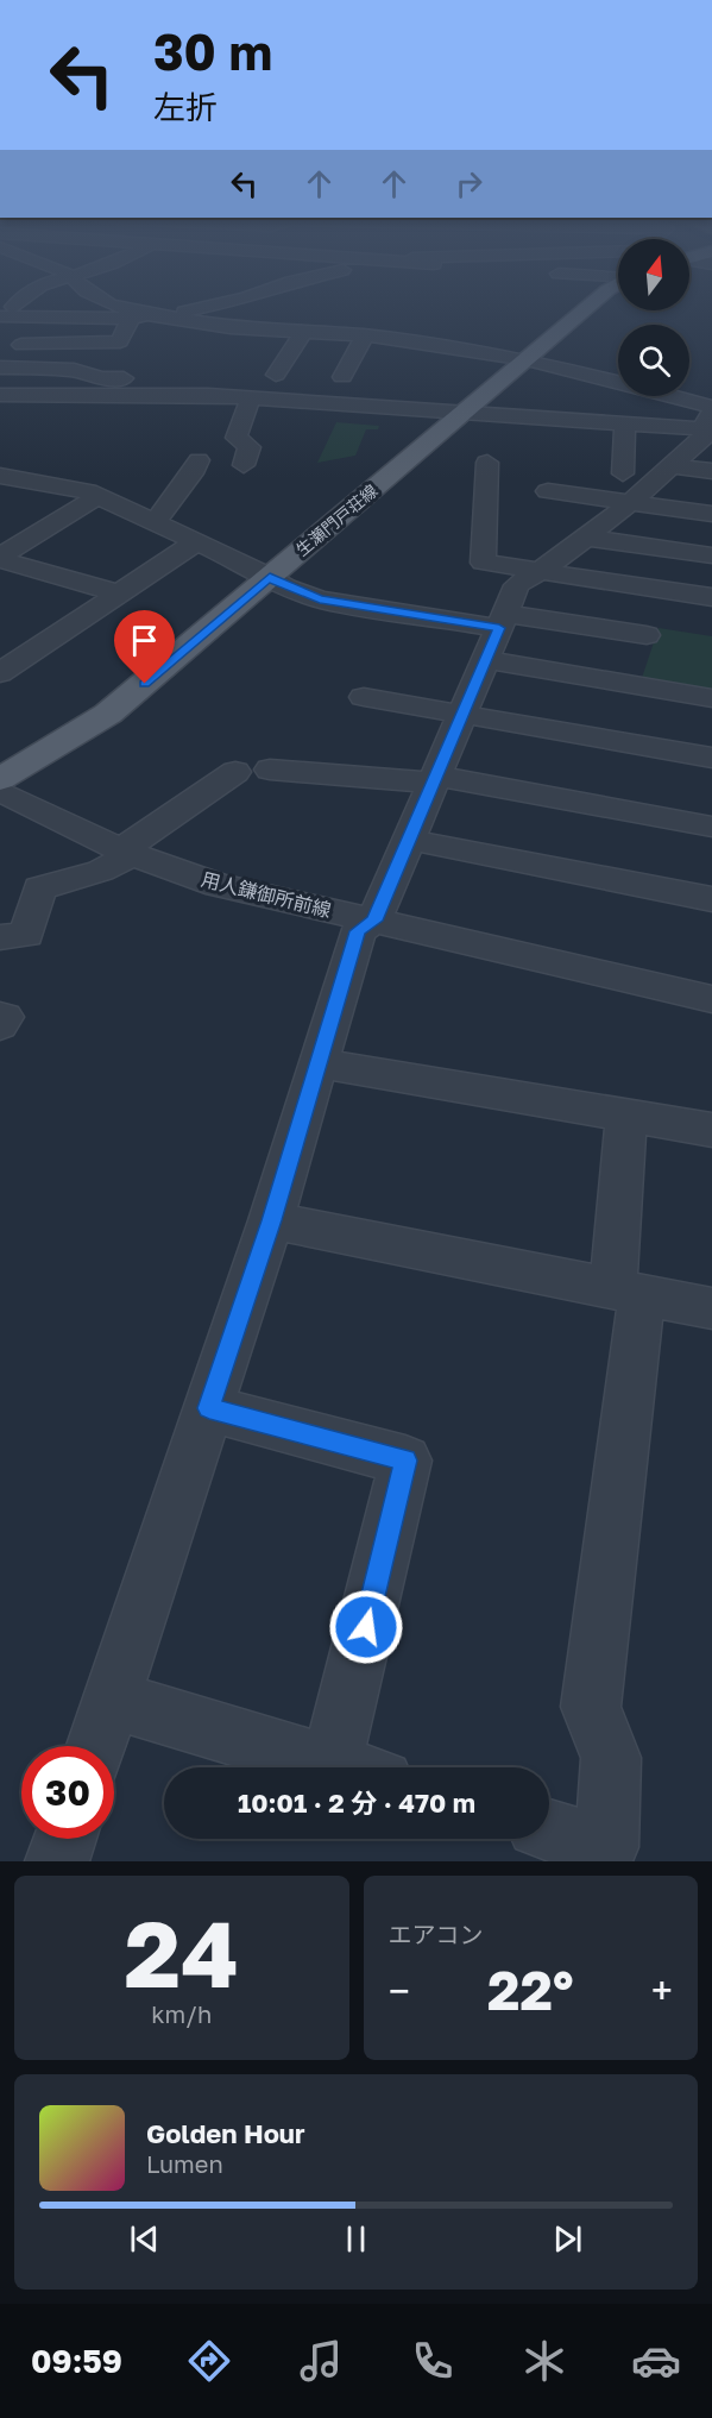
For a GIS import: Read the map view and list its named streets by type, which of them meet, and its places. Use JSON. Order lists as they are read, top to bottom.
{
  "streets": {
    "main road": ["生瀬門戸荘線"],
    "street": ["用人鎌御所前線"]
  },
  "north": "top",
  "page": {
    "turn": ["30 m", "左折"],
    "limit": "30",
    "trip": "10:01 · 2 分 · 470 m",
    "tile": [
      ["24", "km/h"],
      "エアコン"
    ],
    "heat": ["−", "22°", "+"],
    "song": ["Golden Hour", "Lumen"],
    "tabs": "09:59"
  }
}
